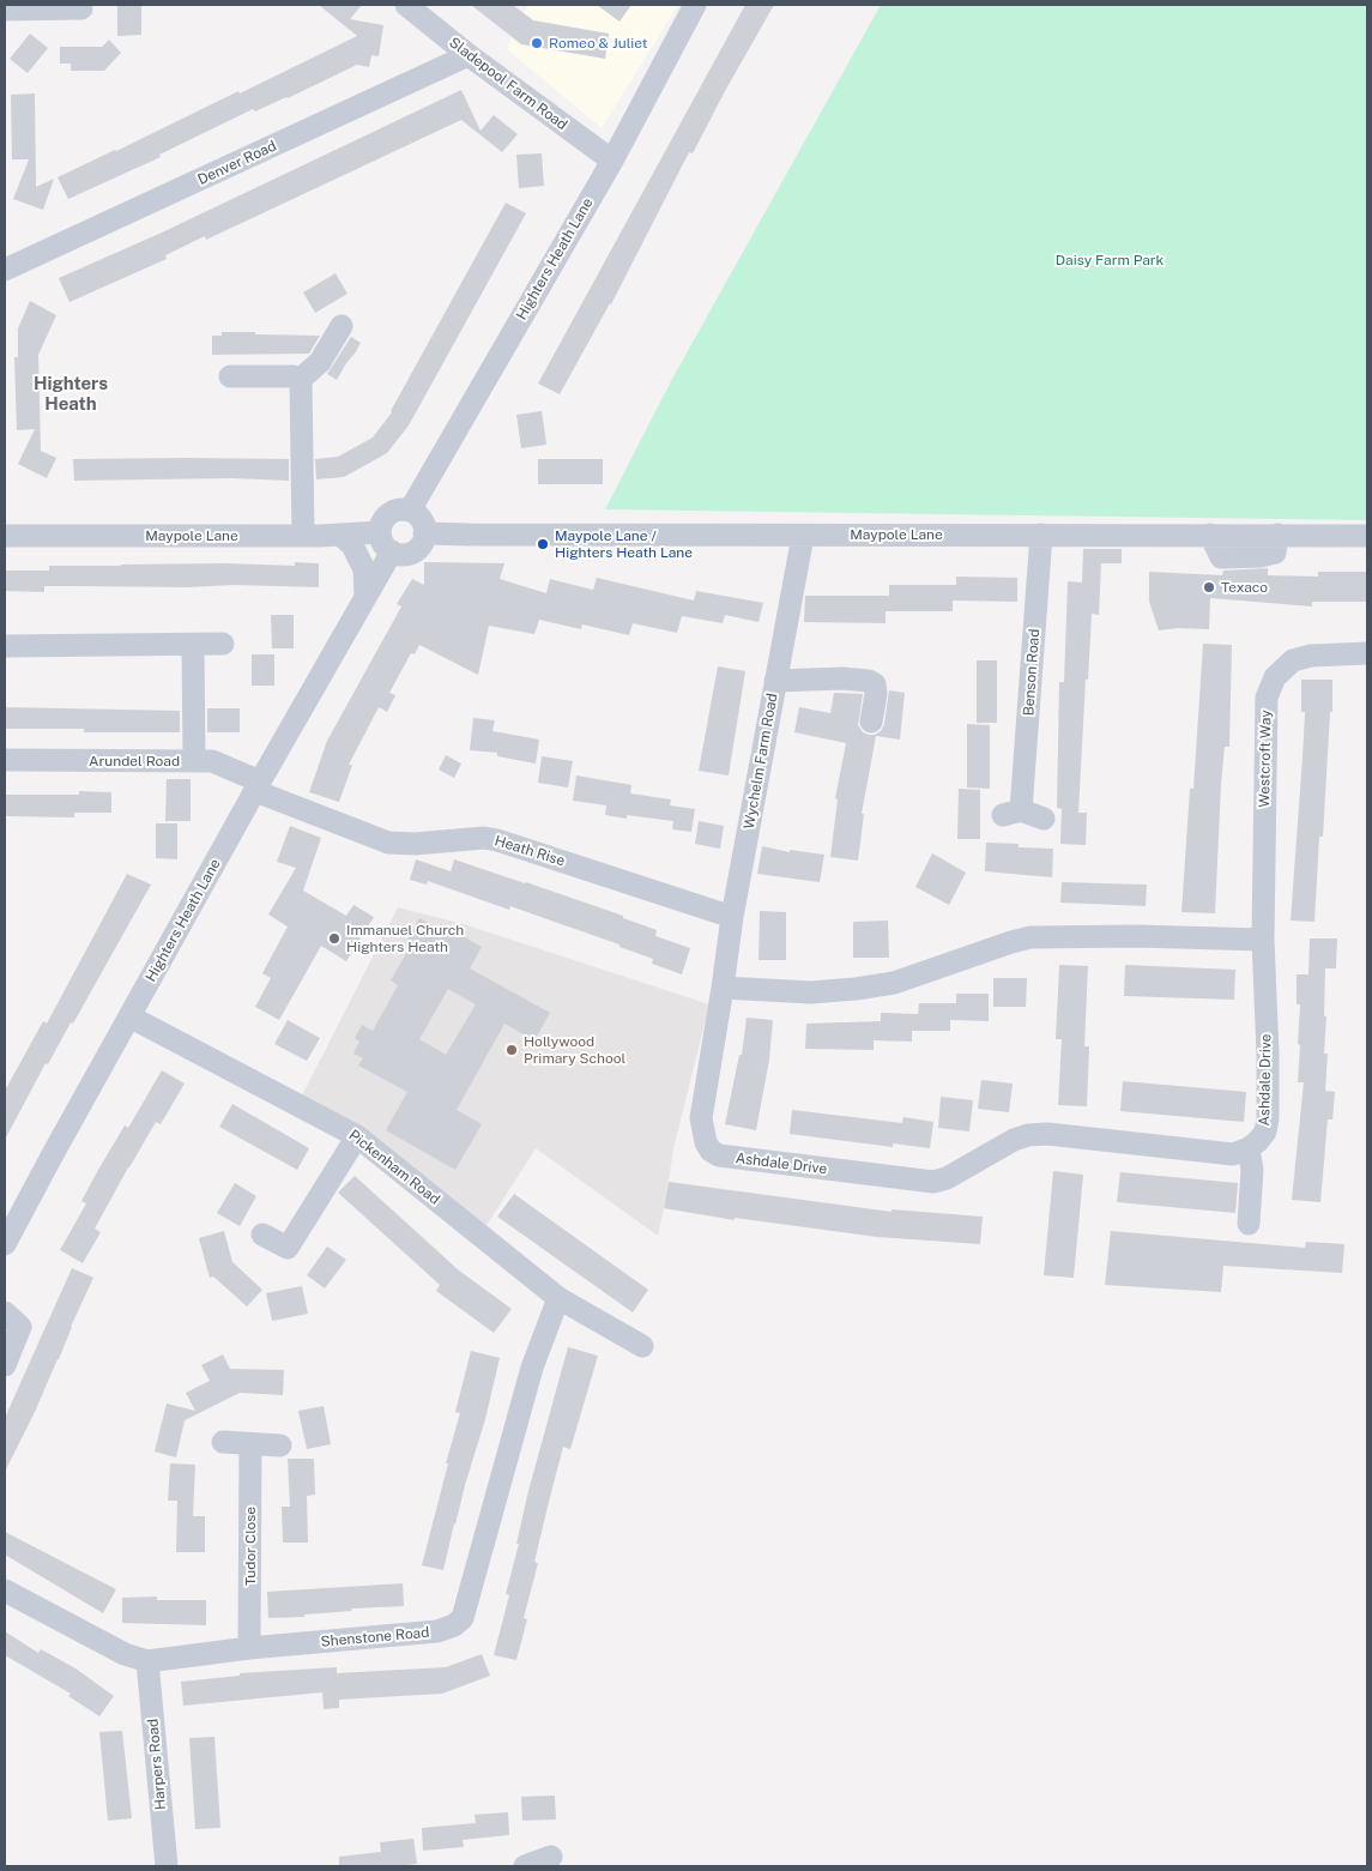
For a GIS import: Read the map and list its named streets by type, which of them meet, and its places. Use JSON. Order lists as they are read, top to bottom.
{
  "streets": {
    "street": [
      "Sladepool Farm Road",
      "Denver Road",
      "Highters Heath Lane",
      "Maypole Lane",
      "Benson Road",
      "Westcroft Way",
      "Arundel Road",
      "Wychelm Farm Road",
      "Heath Rise",
      "Ashdale Drive",
      "Pickenham Road",
      "Tudor Close",
      "Shenstone Road",
      "Harpers Road"
    ]
  },
  "crossings": [
    ["Sladepool Farm Road", "Denver Road"],
    ["Sladepool Farm Road", "Highters Heath Lane"],
    ["Highters Heath Lane", "Maypole Lane"],
    ["Highters Heath Lane", "Arundel Road"],
    ["Highters Heath Lane", "Heath Rise"],
    ["Highters Heath Lane", "Pickenham Road"],
    ["Maypole Lane", "Benson Road"],
    ["Maypole Lane", "Wychelm Farm Road"],
    ["Westcroft Way", "Ashdale Drive"],
    ["Arundel Road", "Heath Rise"],
    ["Wychelm Farm Road", "Heath Rise"],
    ["Wychelm Farm Road", "Ashdale Drive"],
    ["Pickenham Road", "Shenstone Road"],
    ["Tudor Close", "Shenstone Road"],
    ["Shenstone Road", "Harpers Road"]
  ],
  "districts": ["Highters Heath"],
  "parks": ["Daisy Farm Park"],
  "places": [
    "Romeo & Juliet",
    "Maypole Lane / Highters Heath Lane",
    "Texaco",
    "Immanuel Church Highters Heath",
    "Hollywood Primary School"
  ]
}
